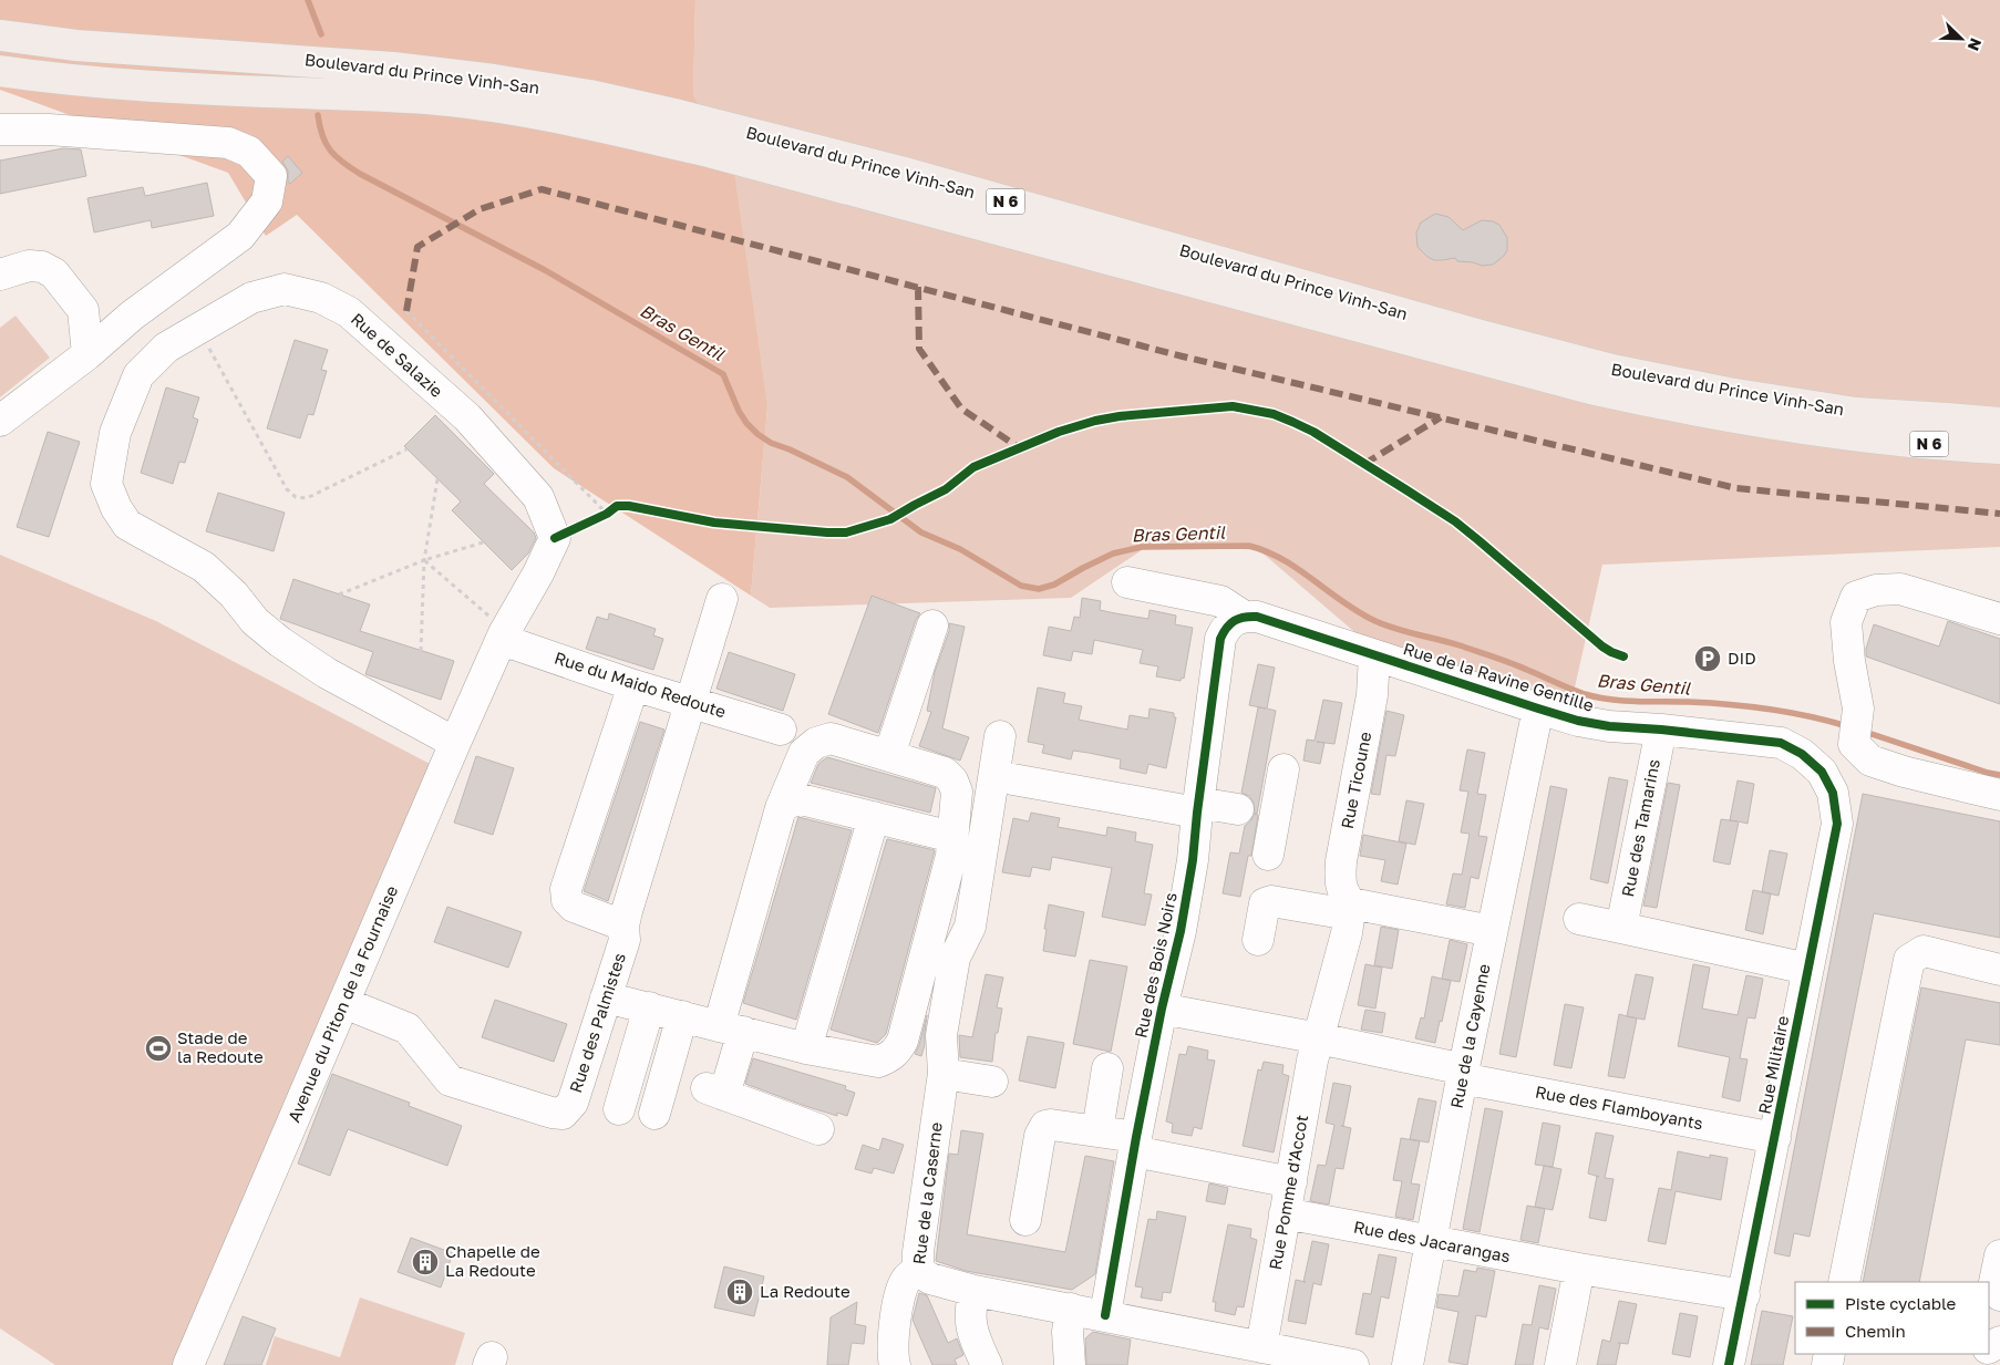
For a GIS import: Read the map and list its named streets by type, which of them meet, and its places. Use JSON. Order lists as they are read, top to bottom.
{
  "streets": {
    "main road": ["Boulevard du Prince Vinh-San", "N 6"],
    "street": [
      "Rue de Salazie",
      "Rue de la Ravine Gentille",
      "Rue du Maido Redoute",
      "Rue Ticoune",
      "Rue des Tamarins",
      "Rue des Bois Noirs",
      "Avenue du Piton de la Fournaise",
      "Rue des Palmistes",
      "Rue de la Cayenne",
      "Rue Militaire",
      "Rue des Flamboyants",
      "Rue Pomme d'Accot",
      "Rue de la Caserne",
      "Rue des Jacarangas"
    ]
  },
  "crossings": [
    ["Rue de Salazie", "Rue du Maido Redoute"],
    ["Rue de Salazie", "Avenue du Piton de la Fournaise"],
    ["Rue de la Ravine Gentille", "Rue Ticoune"],
    ["Rue de la Ravine Gentille", "Rue des Tamarins"],
    ["Rue de la Ravine Gentille", "Rue des Bois Noirs"],
    ["Rue de la Ravine Gentille", "Rue de la Cayenne"],
    ["Rue de la Ravine Gentille", "Rue Militaire"],
    ["Rue du Maido Redoute", "Avenue du Piton de la Fournaise"],
    ["Rue du Maido Redoute", "Rue des Palmistes"],
    ["Rue des Bois Noirs", "Rue des Flamboyants"],
    ["Rue des Bois Noirs", "Rue de la Caserne"],
    ["Avenue du Piton de la Fournaise", "Rue des Palmistes"],
    ["Rue de la Cayenne", "Rue des Flamboyants"],
    ["Rue de la Cayenne", "Rue des Jacarangas"],
    ["Rue Militaire", "Rue des Flamboyants"],
    ["Rue Militaire", "Rue des Jacarangas"],
    ["Rue des Flamboyants", "Rue Pomme d'Accot"],
    ["Rue Pomme d'Accot", "Rue de la Caserne"],
    ["Rue Pomme d'Accot", "Rue des Jacarangas"]
  ],
  "water": ["Bras Gentil"],
  "places": {
    "parking": ["DID"],
    "sports": ["Stade de la Redoute"],
    "building": ["Chapelle de La Redoute", "La Redoute"]
  },
  "legend": ["Piste cyclable", "Chemin"],
  "north": "bottom right"
}
